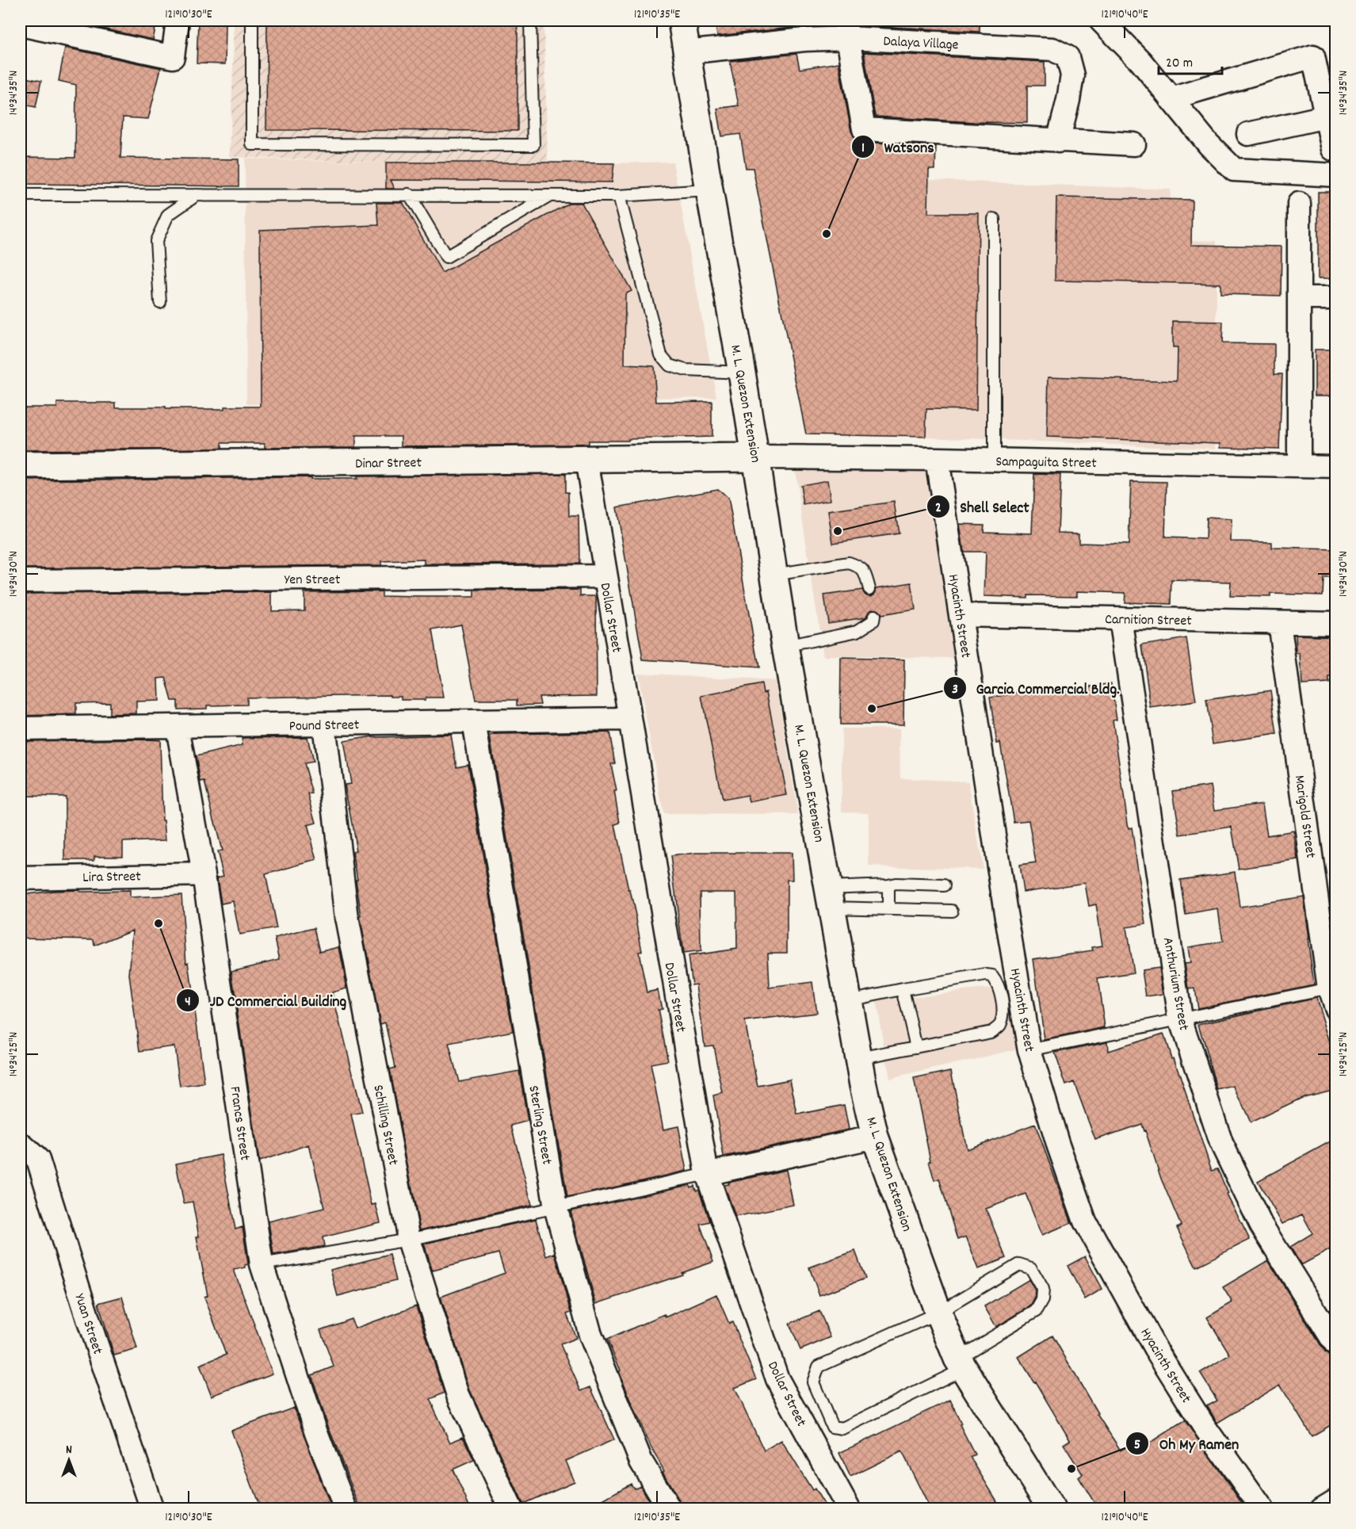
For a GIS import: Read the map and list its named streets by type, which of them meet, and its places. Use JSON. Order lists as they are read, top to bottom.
{
  "streets": {
    "main road": ["M. L. Quezon Extension", "Dinar Street"],
    "street": [
      "Dalaya Village",
      "Sampaguita Street",
      "Yen Street",
      "Hyacinth Street",
      "Dollar Street",
      "Carnition Street",
      "Pound Street",
      "Marigold Street",
      "Lira Street",
      "Anthurium Street",
      "Francs Street",
      "Schilling Street",
      "Sterling Street",
      "Yuan Street"
    ]
  },
  "crossings": [
    ["Dalaya Village", "M. L. Quezon Extension"],
    ["M. L. Quezon Extension", "Sampaguita Street"],
    ["M. L. Quezon Extension", "Dinar Street"],
    ["Sampaguita Street", "Dinar Street"],
    ["Sampaguita Street", "Hyacinth Street"],
    ["Dinar Street", "Dollar Street"],
    ["Yen Street", "Dollar Street"],
    ["Hyacinth Street", "Carnition Street"],
    ["Dollar Street", "Pound Street"],
    ["Carnition Street", "Marigold Street"],
    ["Carnition Street", "Anthurium Street"],
    ["Pound Street", "Francs Street"],
    ["Pound Street", "Schilling Street"],
    ["Pound Street", "Sterling Street"],
    ["Lira Street", "Francs Street"]
  ],
  "places": [
    "Watsons",
    "Shell Select",
    "Garcia Commercial Bldg.",
    "JD Commercial Building",
    "Oh My Ramen"
  ],
  "scale_bar": "20 m",
  "north": "top",
  "coordinates": [
    "121°10'30\"E",
    "121°10'35\"E",
    "121°10'40\"E",
    "14°34'35\"N",
    "14°34'30\"N",
    "14°34'25\"N"
  ]
}
